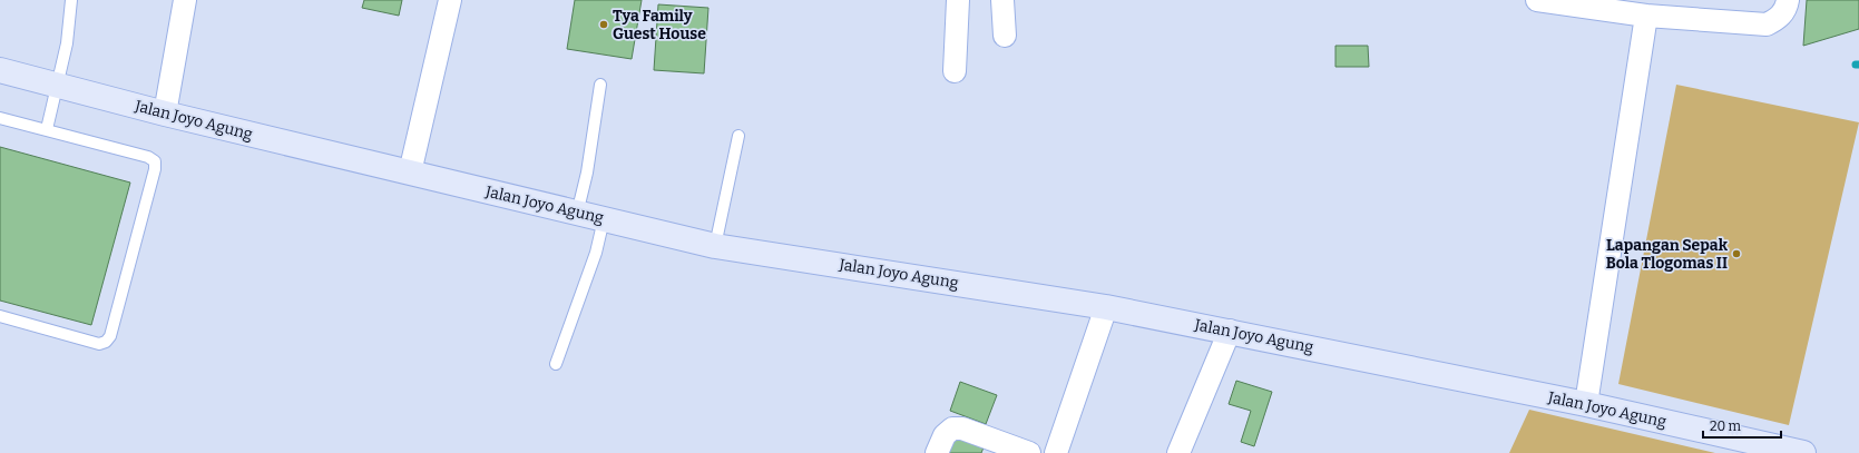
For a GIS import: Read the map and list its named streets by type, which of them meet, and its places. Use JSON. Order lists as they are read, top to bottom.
{
  "streets": {
    "main road": ["Jalan Joyo Agung"]
  },
  "places": ["Tya Family Guest House", "Lapangan Sepak Bola Tlogomas II"],
  "scale_bar": "20 m"
}
